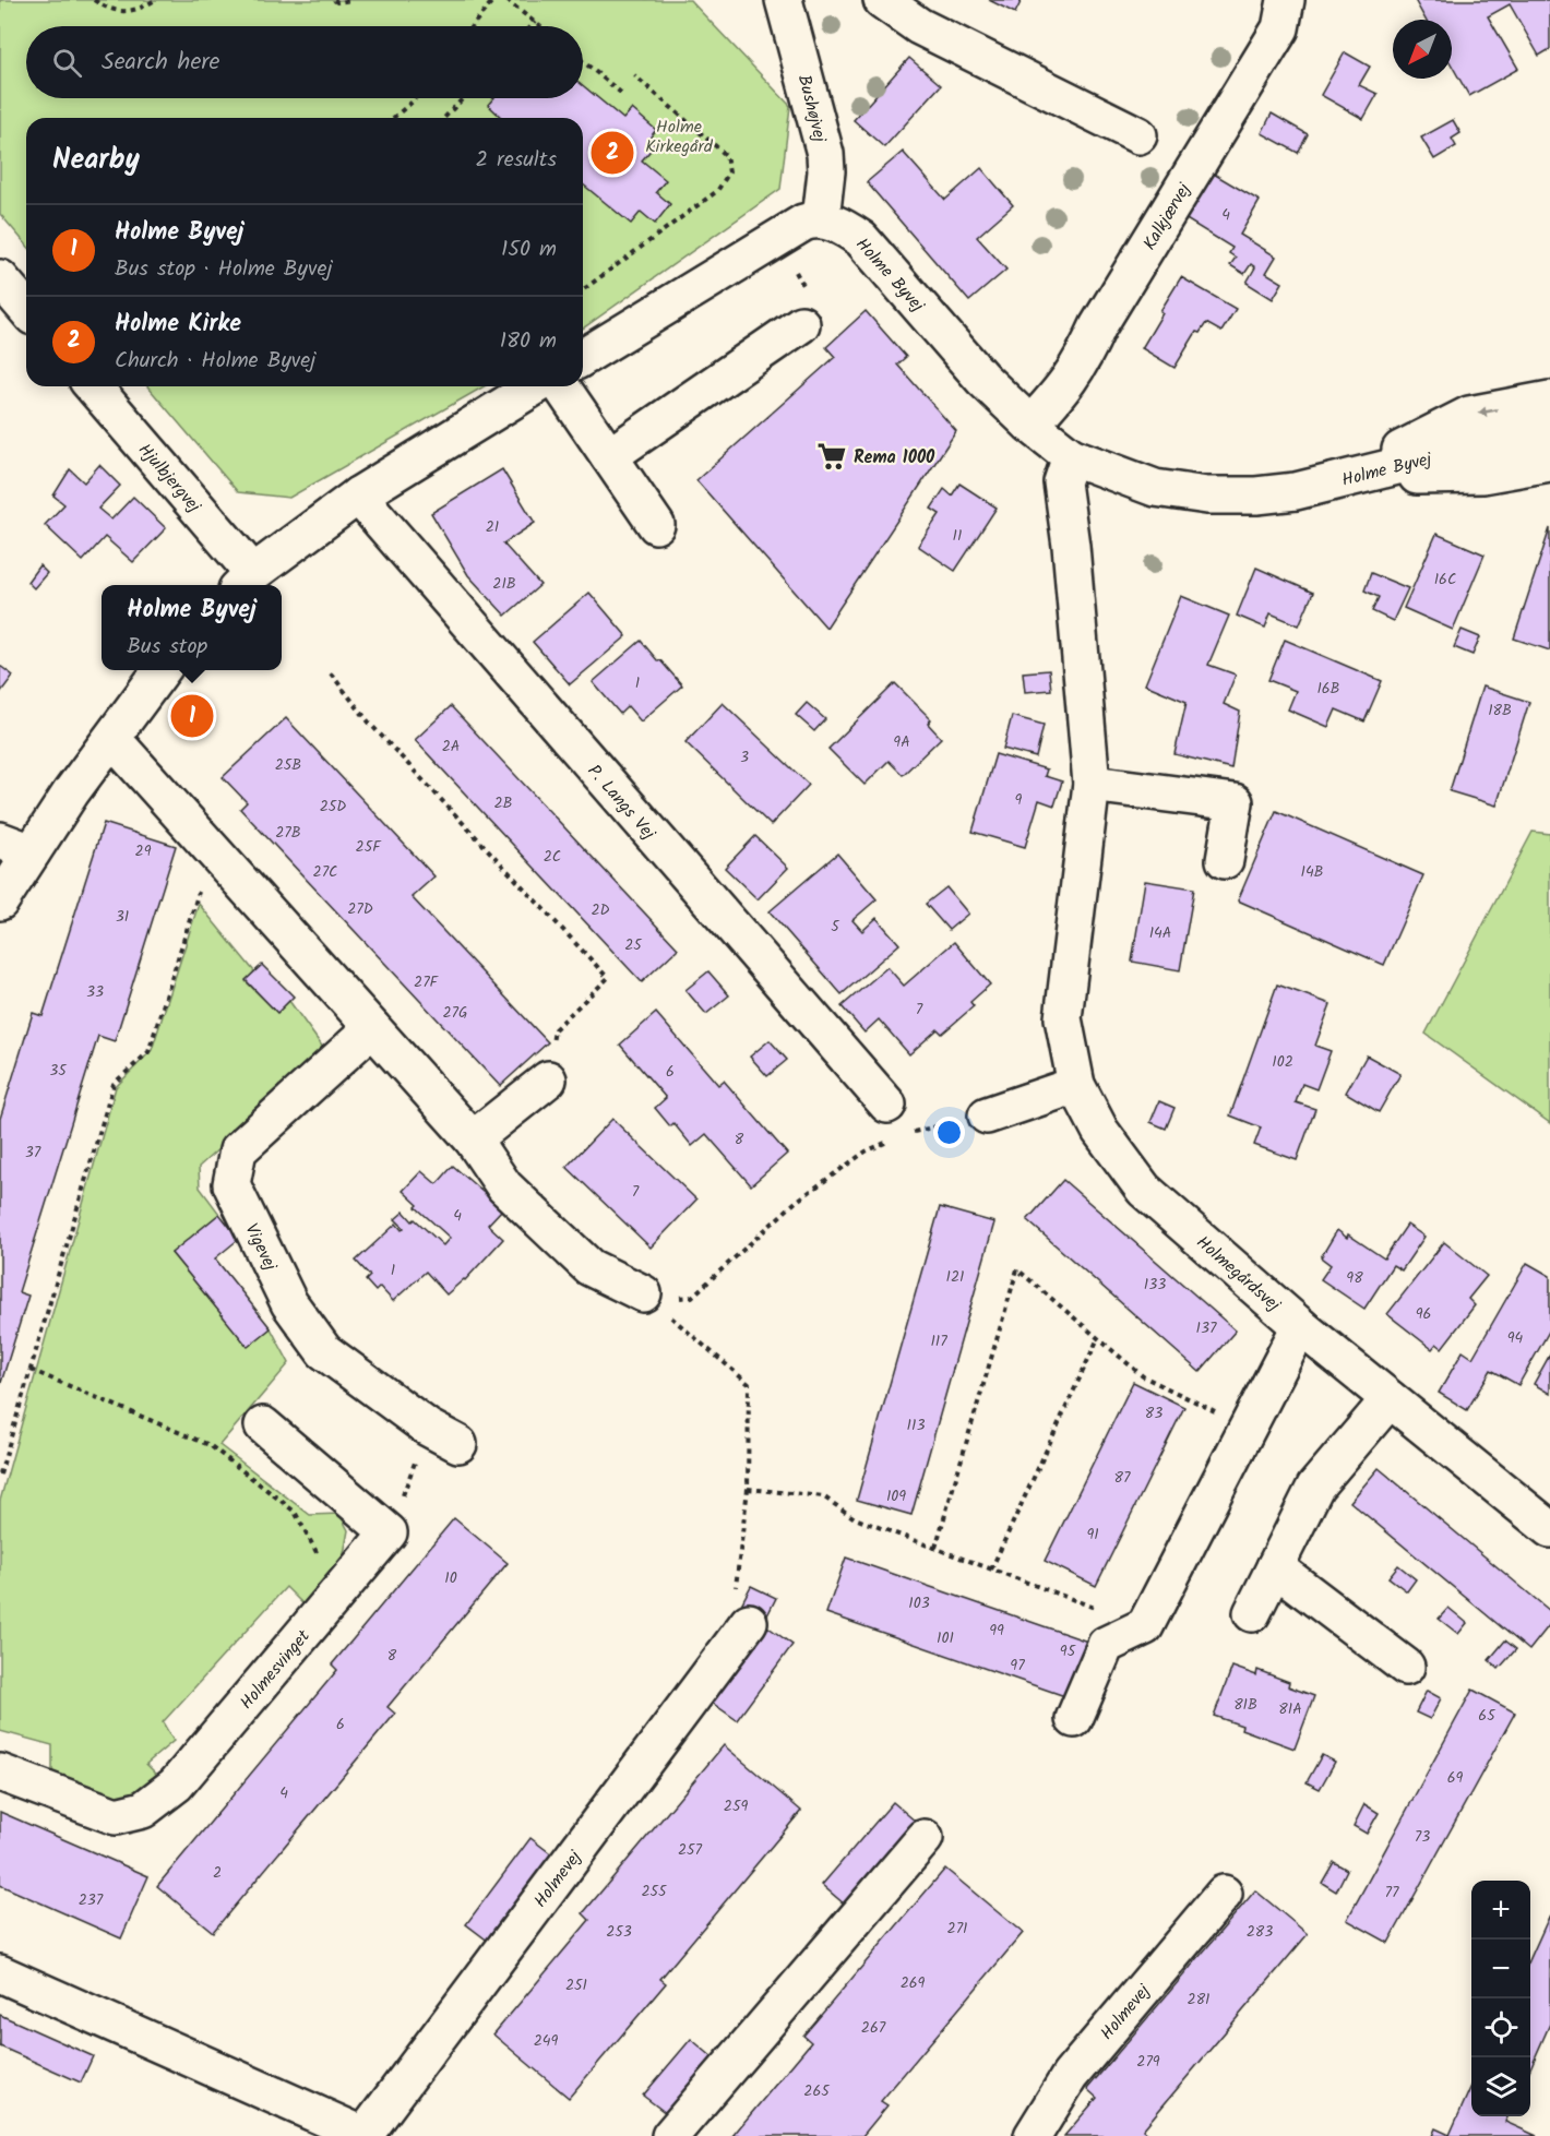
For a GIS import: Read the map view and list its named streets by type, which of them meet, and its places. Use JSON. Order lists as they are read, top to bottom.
{
  "streets": {
    "street": [
      "Bushøjvej",
      "Kalkjærvej",
      "Holme Byvej",
      "Hjulbjergvej",
      "P. Langs Vej",
      "Vigevej",
      "Holmegårdsvej",
      "Holmesvinget",
      "Holmevej"
    ]
  },
  "crossings": [
    ["Bushøjvej", "Holme Byvej"],
    ["Kalkjærvej", "Holme Byvej"]
  ],
  "parks": ["Holme Kirkegård"],
  "places": {
    "supermarket": ["Rema 1000"]
  },
  "house_numbers": [
    "4",
    "21",
    "11",
    "16C",
    "21B",
    "1",
    "16B",
    "18B",
    "9A",
    "2A",
    "3",
    "25B",
    "9",
    "2B",
    "25D",
    "27B",
    "25F",
    "29",
    "2C",
    "27C",
    "14B",
    "27D",
    "2D",
    "31",
    "5",
    "14A",
    "25",
    "27F",
    "33",
    "7",
    "27G",
    "102",
    "35",
    "6",
    "8",
    "37",
    "7",
    "4",
    "1",
    "121",
    "98",
    "133",
    "96",
    "137",
    "94",
    "117",
    "83",
    "113",
    "87",
    "109",
    "91",
    "10",
    "103",
    "99",
    "101",
    "95",
    "8",
    "97",
    "81B",
    "81A",
    "65",
    "6",
    "69",
    "4",
    "259",
    "73",
    "257",
    "2",
    "255",
    "77",
    "237",
    "271",
    "253",
    "283",
    "269",
    "251",
    "281",
    "267",
    "249",
    "279",
    "265"
  ],
  "north": "bottom left",
  "page": {
    "search": "Search here",
    "heading": ["Nearby", "2 results"],
    "pins": ["2", "1"],
    "list": [
      {
        "mark": "1",
        "name": "Holme Byvej",
        "note": "Bus stop · Holme Byvej",
        "value": "150 m"
      },
      {
        "mark": "2",
        "name": "Holme Kirke",
        "note": "Church · Holme Byvej",
        "value": "180 m"
      }
    ],
    "popup": ["Holme Byvej", "Bus stop"],
    "map_buttons": ["+", "−"]
  }
}
